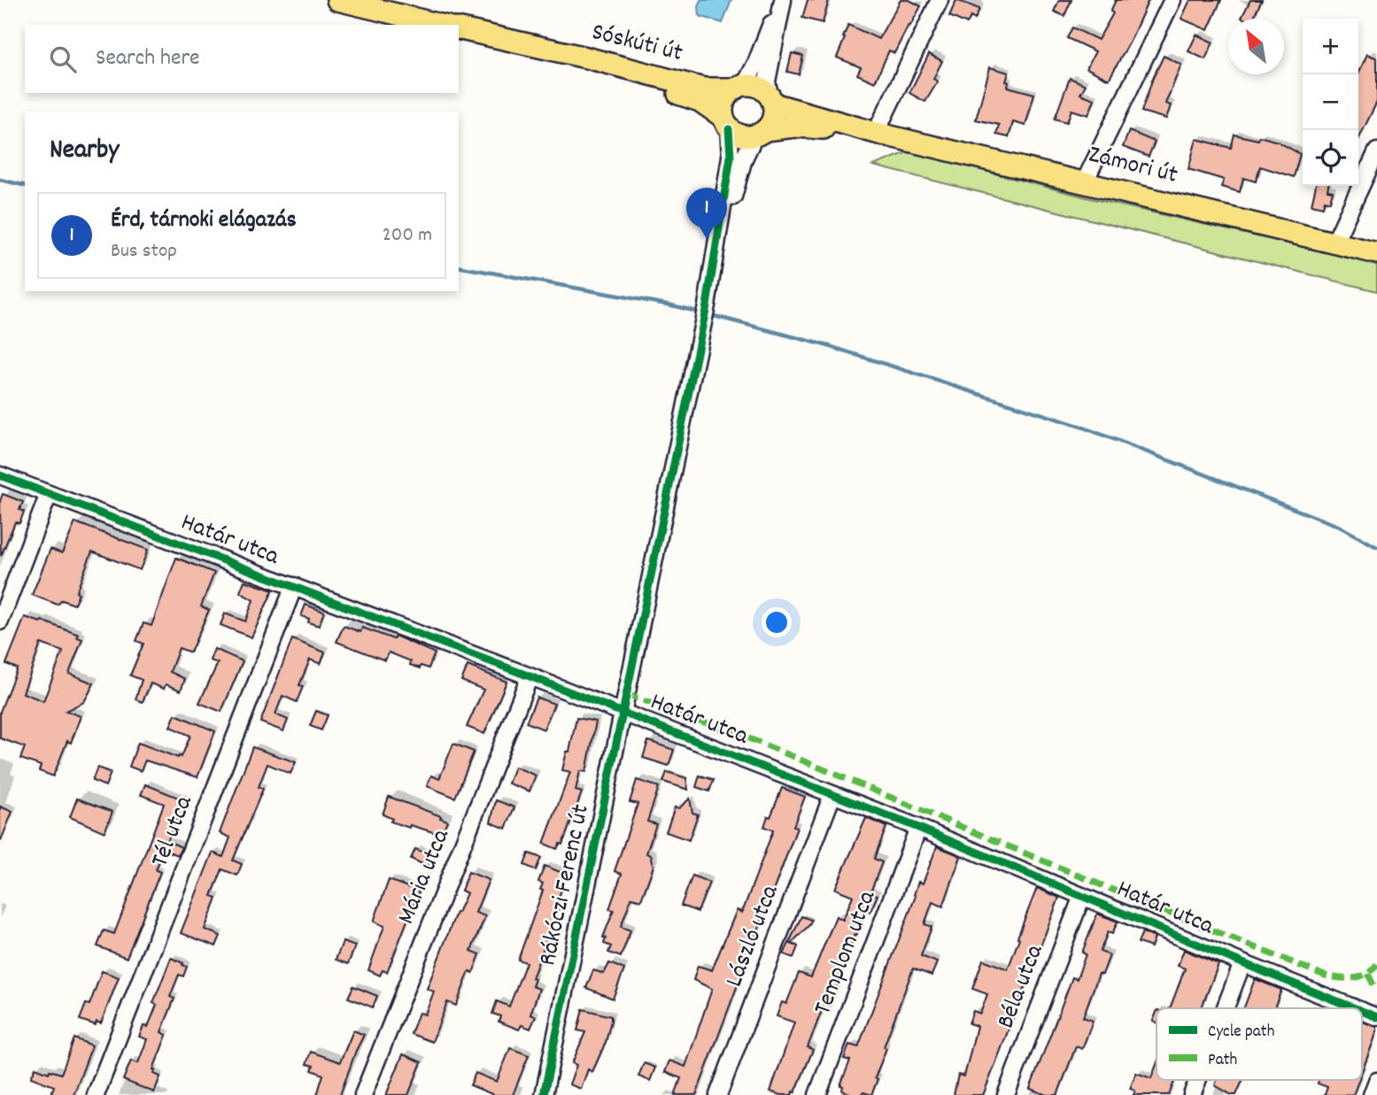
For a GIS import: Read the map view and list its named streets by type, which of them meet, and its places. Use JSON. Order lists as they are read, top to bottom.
{
  "streets": {
    "main road": ["Sóskúti út", "Zámori út"],
    "street": [
      "Határ utca",
      "Tél utca",
      "Mária utca",
      "Rákóczi Ferenc út",
      "László utca",
      "Templom utca",
      "Béla utca"
    ]
  },
  "crossings": [
    ["Sóskúti út", "Zámori út"],
    ["Határ utca", "Tél utca"],
    ["Határ utca", "Mária utca"],
    ["Határ utca", "Rákóczi Ferenc út"],
    ["Határ utca", "László utca"],
    ["Határ utca", "Templom utca"],
    ["Határ utca", "Béla utca"]
  ],
  "legend": ["Cycle path", "Path"],
  "north": "top left",
  "page": {
    "map_buttons": ["+", "−"],
    "search": "Search here",
    "heading": "Nearby",
    "pins": "1",
    "list": [
      {
        "mark": "1",
        "name": "Érd, tárnoki elágazás",
        "note": "Bus stop",
        "value": "200 m"
      }
    ]
  }
}
